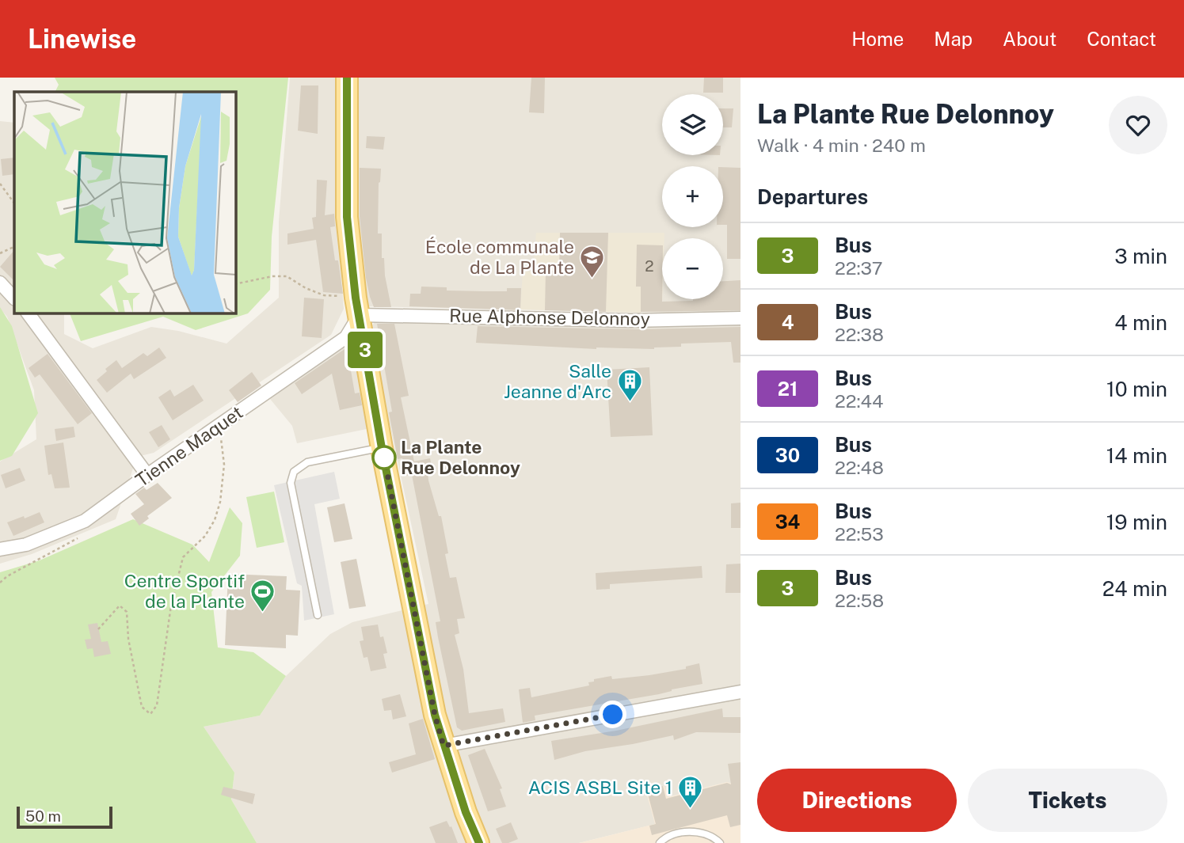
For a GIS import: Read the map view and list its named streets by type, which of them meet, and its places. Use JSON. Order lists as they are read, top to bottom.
{
  "streets": {
    "street": ["Rue Alphonse Delonnoy", "Tienne Maquet"]
  },
  "crossings": [
    ["Rue Alphonse Delonnoy", "Tienne Maquet"]
  ],
  "places": {
    "school or university": ["École communale de La Plante"],
    "building": ["Salle Jeanne d'Arc", "ACIS ASBL Site 1"],
    "other": ["La Plante Rue Delonnoy"],
    "sports": ["Centre Sportif de la Plante"]
  },
  "lines": ["bus line 3"],
  "house_numbers": ["2"],
  "scale_bar": "50 m",
  "page": {
    "header": "Linewise",
    "nav": [
      "Home",
      "Map",
      "About",
      "Contact"
    ],
    "on_map": "3",
    "heading": [
      ["La Plante Rue Delonnoy", "Walk · 4 min · 240 m"],
      "Departures"
    ],
    "map_buttons": ["+", "−"],
    "list": [
      {
        "mark": "3",
        "name": "Bus",
        "note": "22:37",
        "value": "3 min"
      },
      {
        "mark": "4",
        "name": "Bus",
        "note": "22:38",
        "value": "4 min"
      },
      {
        "mark": "21",
        "name": "Bus",
        "note": "22:44",
        "value": "10 min"
      },
      {
        "mark": "30",
        "name": "Bus",
        "note": "22:48",
        "value": "14 min"
      },
      {
        "mark": "34",
        "name": "Bus",
        "note": "22:53",
        "value": "19 min"
      },
      {
        "mark": "3",
        "name": "Bus",
        "note": "22:58",
        "value": "24 min"
      }
    ],
    "buttons": ["Directions", "Tickets"],
    "scale": "50 m"
  }
}
